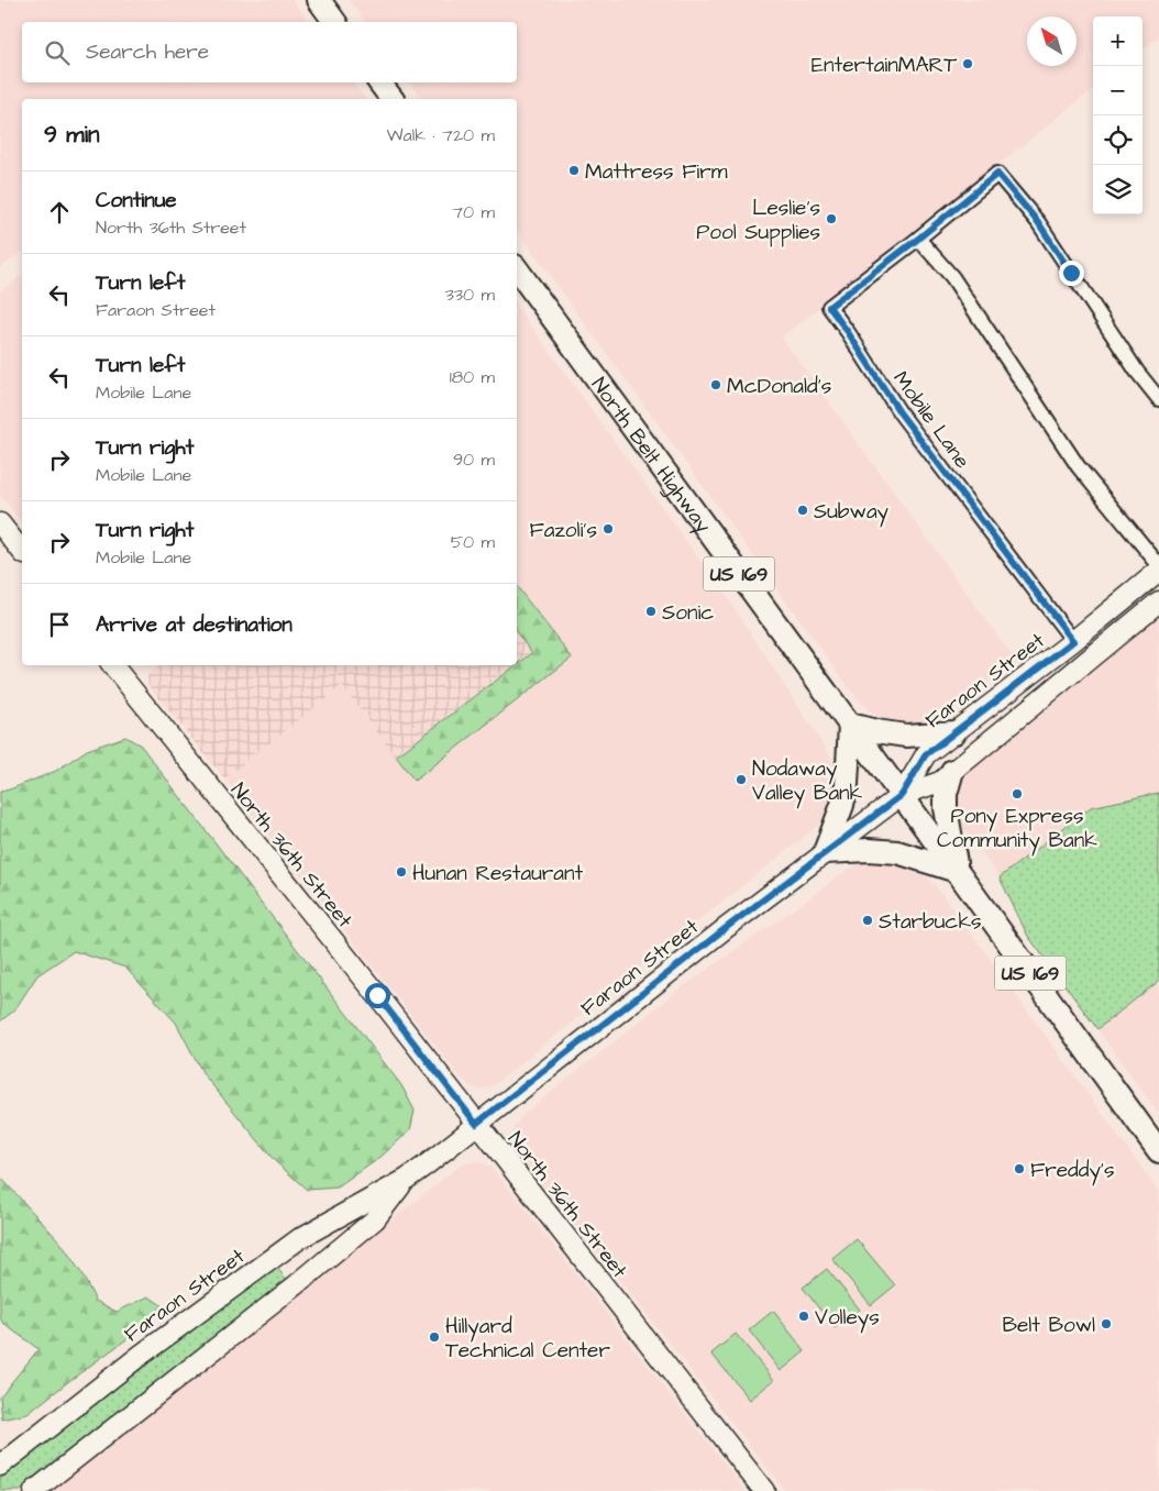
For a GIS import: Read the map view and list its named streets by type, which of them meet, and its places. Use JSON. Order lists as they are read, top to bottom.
{
  "streets": {
    "main road": [
      "North Belt Highway",
      "US 169",
      "Faraon Street",
      "North 36th Street"
    ],
    "street": ["Mobile Lane"]
  },
  "crossings": [
    ["Mobile Lane", "Faraon Street"],
    ["North Belt Highway", "Faraon Street"],
    ["Faraon Street", "North 36th Street"]
  ],
  "places": [
    "EntertainMART",
    "Mattress Firm",
    "Leslie's Pool Supplies",
    "McDonald's",
    "Subway",
    "Fazoli's",
    "Sonic",
    "Nodaway Valley Bank",
    "Pony Express Community Bank",
    "Hunan Restaurant",
    "Starbucks",
    "Freddy's",
    "Volleys",
    "Belt Bowl",
    "Hillyard Technical Center"
  ],
  "north": "top left",
  "page": {
    "map_buttons": ["+", "−"],
    "search": "Search here",
    "heading": ["9 min", "Walk · 720 m"],
    "list": [
      ["Continue", "North 36th Street", "70 m"],
      ["Turn left", "Faraon Street", "330 m"],
      ["Turn left", "Mobile Lane", "180 m"],
      ["Turn right", "Mobile Lane", "90 m"],
      ["Turn right", "Mobile Lane", "50 m"],
      "Arrive at destination"
    ]
  }
}
